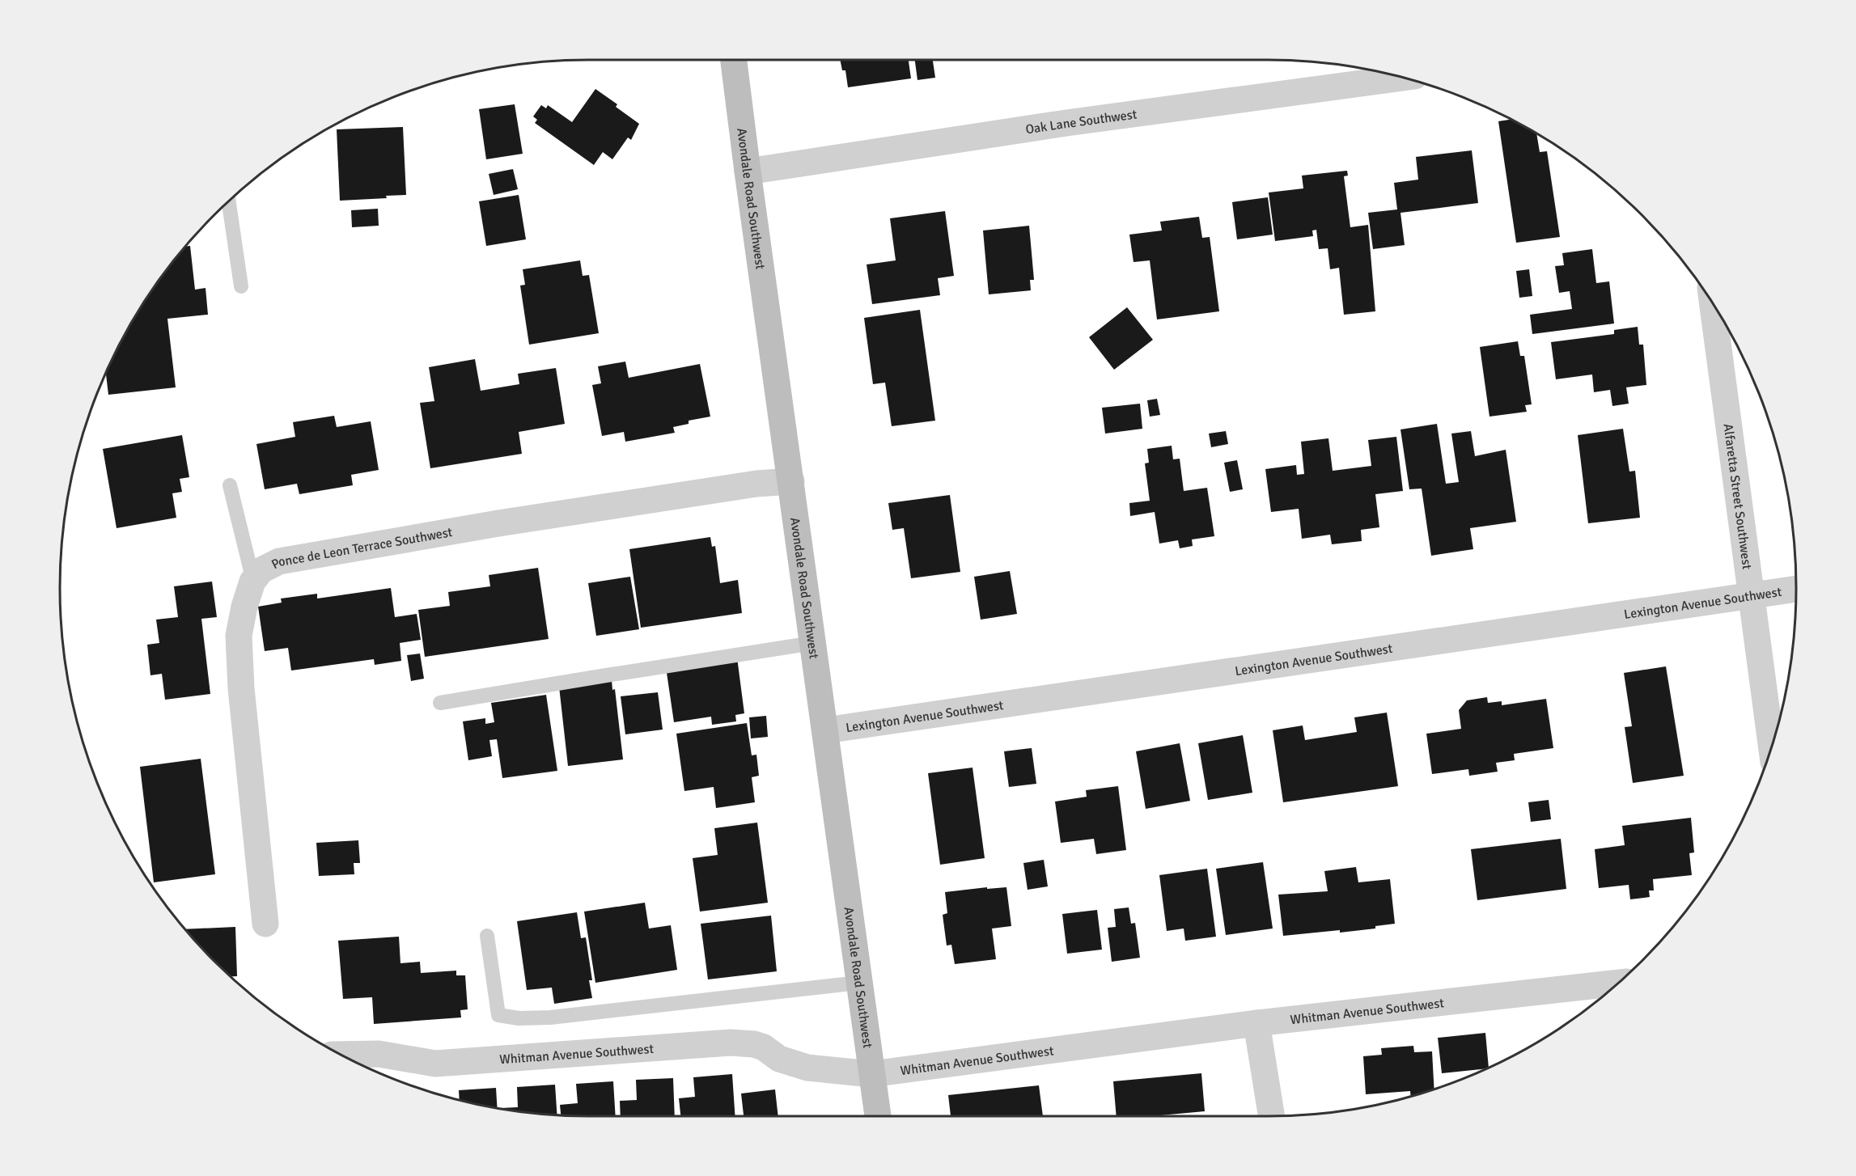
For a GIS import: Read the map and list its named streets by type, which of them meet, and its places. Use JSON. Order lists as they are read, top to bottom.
{
  "streets": {
    "street": [
      "Oak Lane Southwest",
      "Avondale Road Southwest",
      "Alfaretta Street Southwest",
      "Ponce de Leon Terrace Southwest",
      "Lexington Avenue Southwest",
      "Whitman Avenue Southwest"
    ]
  },
  "crossings": [
    ["Oak Lane Southwest", "Avondale Road Southwest"],
    ["Avondale Road Southwest", "Ponce de Leon Terrace Southwest"],
    ["Avondale Road Southwest", "Lexington Avenue Southwest"],
    ["Avondale Road Southwest", "Whitman Avenue Southwest"],
    ["Alfaretta Street Southwest", "Lexington Avenue Southwest"]
  ]
}
